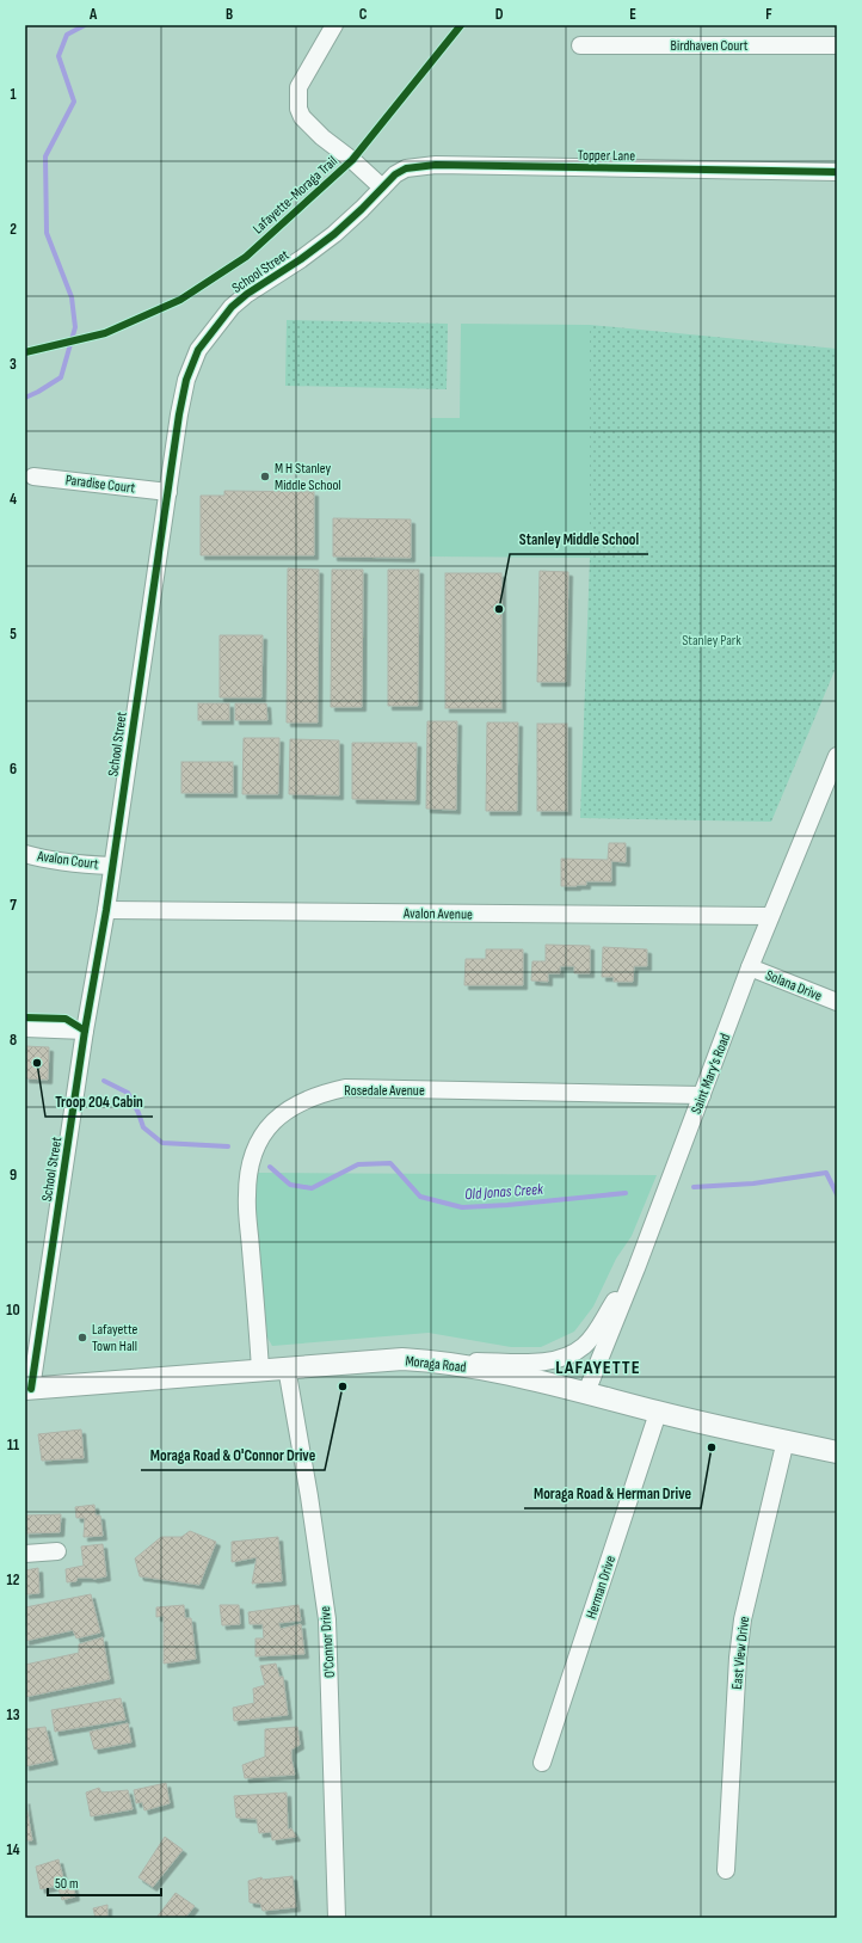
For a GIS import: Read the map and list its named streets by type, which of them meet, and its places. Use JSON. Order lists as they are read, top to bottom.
{
  "streets": {
    "main road": ["Moraga Road"],
    "street": [
      "Birdhaven Court",
      "Topper Lane",
      "School Street",
      "Paradise Court",
      "Avalon Court",
      "Avalon Avenue",
      "Solana Drive",
      "Saint Mary's Road",
      "Rosedale Avenue",
      "Herman Drive",
      "O'Connor Drive",
      "East View Drive"
    ],
    "cycle path": ["Lafayette-Moraga Trail"]
  },
  "crossings": [
    ["Topper Lane", "School Street"],
    ["School Street", "Paradise Court"],
    ["School Street", "Avalon Court"],
    ["School Street", "Avalon Avenue"],
    ["School Street", "Moraga Road"],
    ["Avalon Avenue", "Saint Mary's Road"],
    ["Solana Drive", "Saint Mary's Road"],
    ["Saint Mary's Road", "Rosedale Avenue"],
    ["Saint Mary's Road", "Moraga Road"],
    ["Rosedale Avenue", "Moraga Road"],
    ["Moraga Road", "Herman Drive"],
    ["Moraga Road", "O'Connor Drive"],
    ["Moraga Road", "East View Drive"]
  ],
  "districts": ["LAFAYETTE"],
  "water": ["Old Jonas Creek"],
  "parks": ["Stanley Park"],
  "places": [
    "M H Stanley Middle School",
    "Stanley Middle School",
    "Troop 204 Cabin",
    "Lafayette Town Hall",
    "Moraga Road & O'Connor Drive",
    "Moraga Road & Herman Drive"
  ],
  "scale_bar": "50 m",
  "grid": {
    "columns": [
      "A",
      "B",
      "C",
      "D",
      "E",
      "F"
    ],
    "rows": [
      "1",
      "2",
      "3",
      "4",
      "5",
      "6",
      "7",
      "8",
      "9",
      "10",
      "11",
      "12",
      "13",
      "14"
    ]
  }
}
